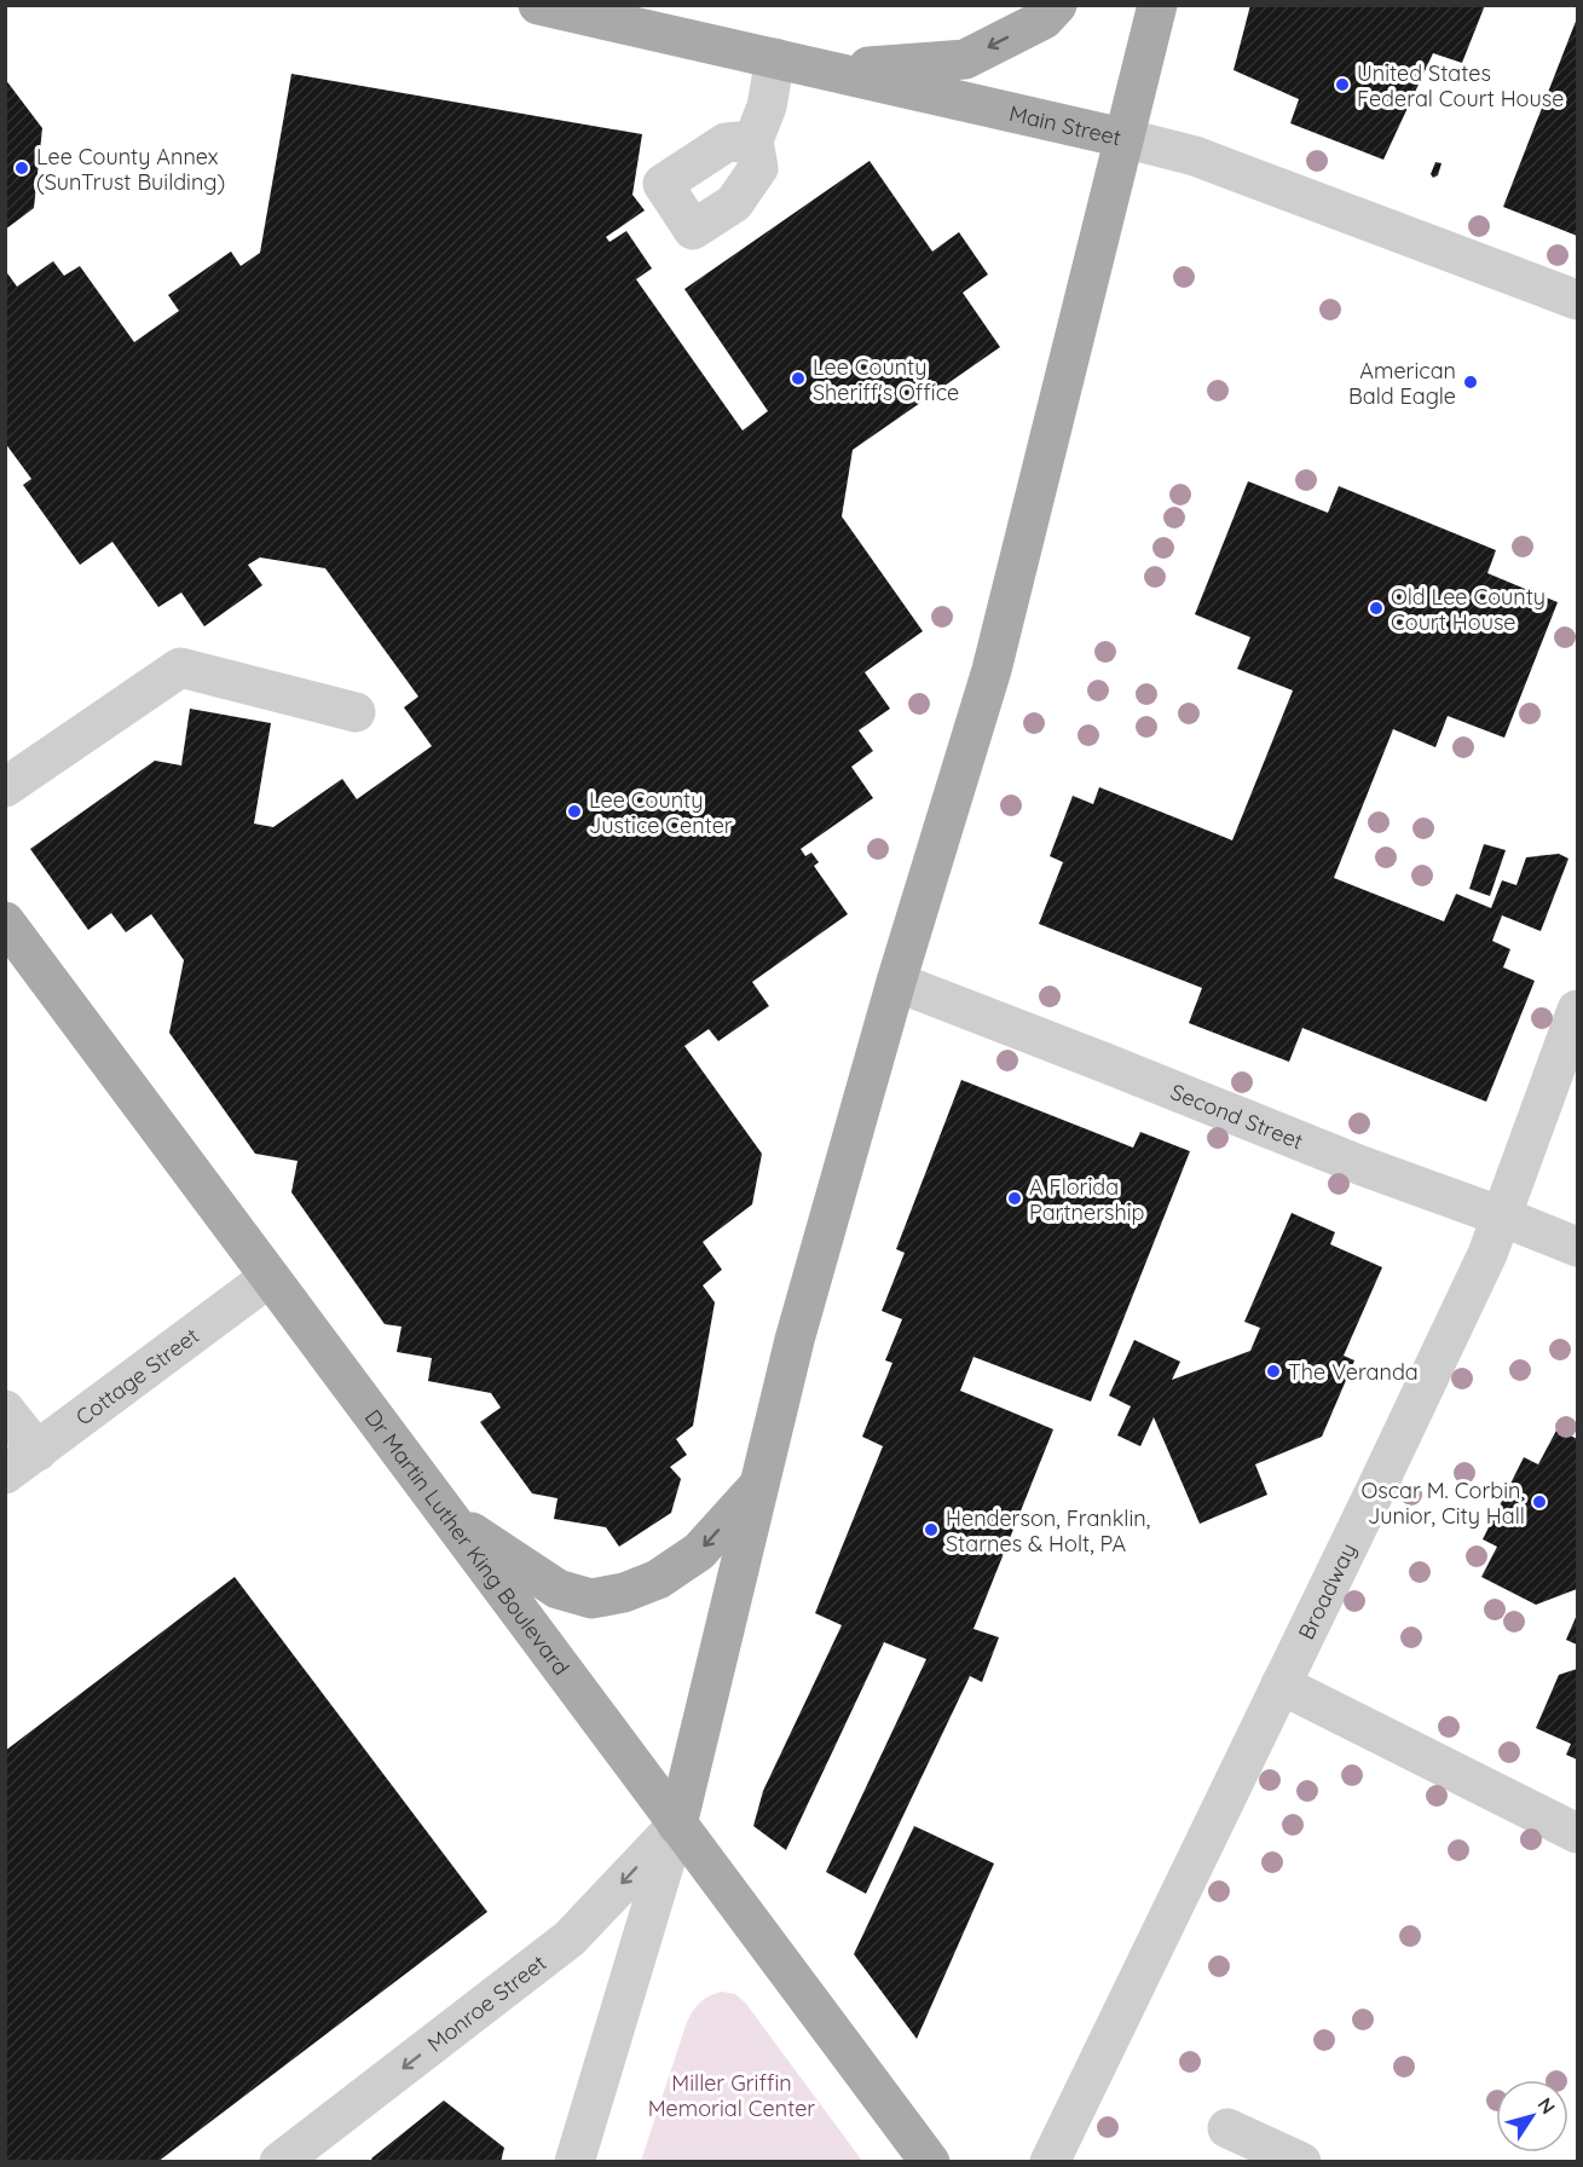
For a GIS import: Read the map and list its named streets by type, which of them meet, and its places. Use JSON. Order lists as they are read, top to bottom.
{
  "streets": {
    "main road": ["Main Street", "Dr Martin Luther King Boulevard"],
    "street": [
      "Second Street",
      "Cottage Street",
      "Broadway",
      "Monroe Street"
    ]
  },
  "crossings": [
    ["Second Street", "Broadway"],
    ["Cottage Street", "Dr Martin Luther King Boulevard"],
    ["Dr Martin Luther King Boulevard", "Monroe Street"]
  ],
  "one_way": ["Monroe Street"],
  "parks": ["Miller Griffin Memorial Center"],
  "places": [
    "United States Federal Court House",
    "Lee County Annex (SunTrust Building)",
    "Lee County Sheriff's Office",
    "American Bald Eagle",
    "Old Lee County Court House",
    "Lee County Justice Center",
    "A Florida Partnership",
    "The Veranda",
    "Oscar M. Corbin, Junior, City Hall",
    "Henderson, Franklin, Starnes & Holt, PA"
  ],
  "north": "top right"
}
